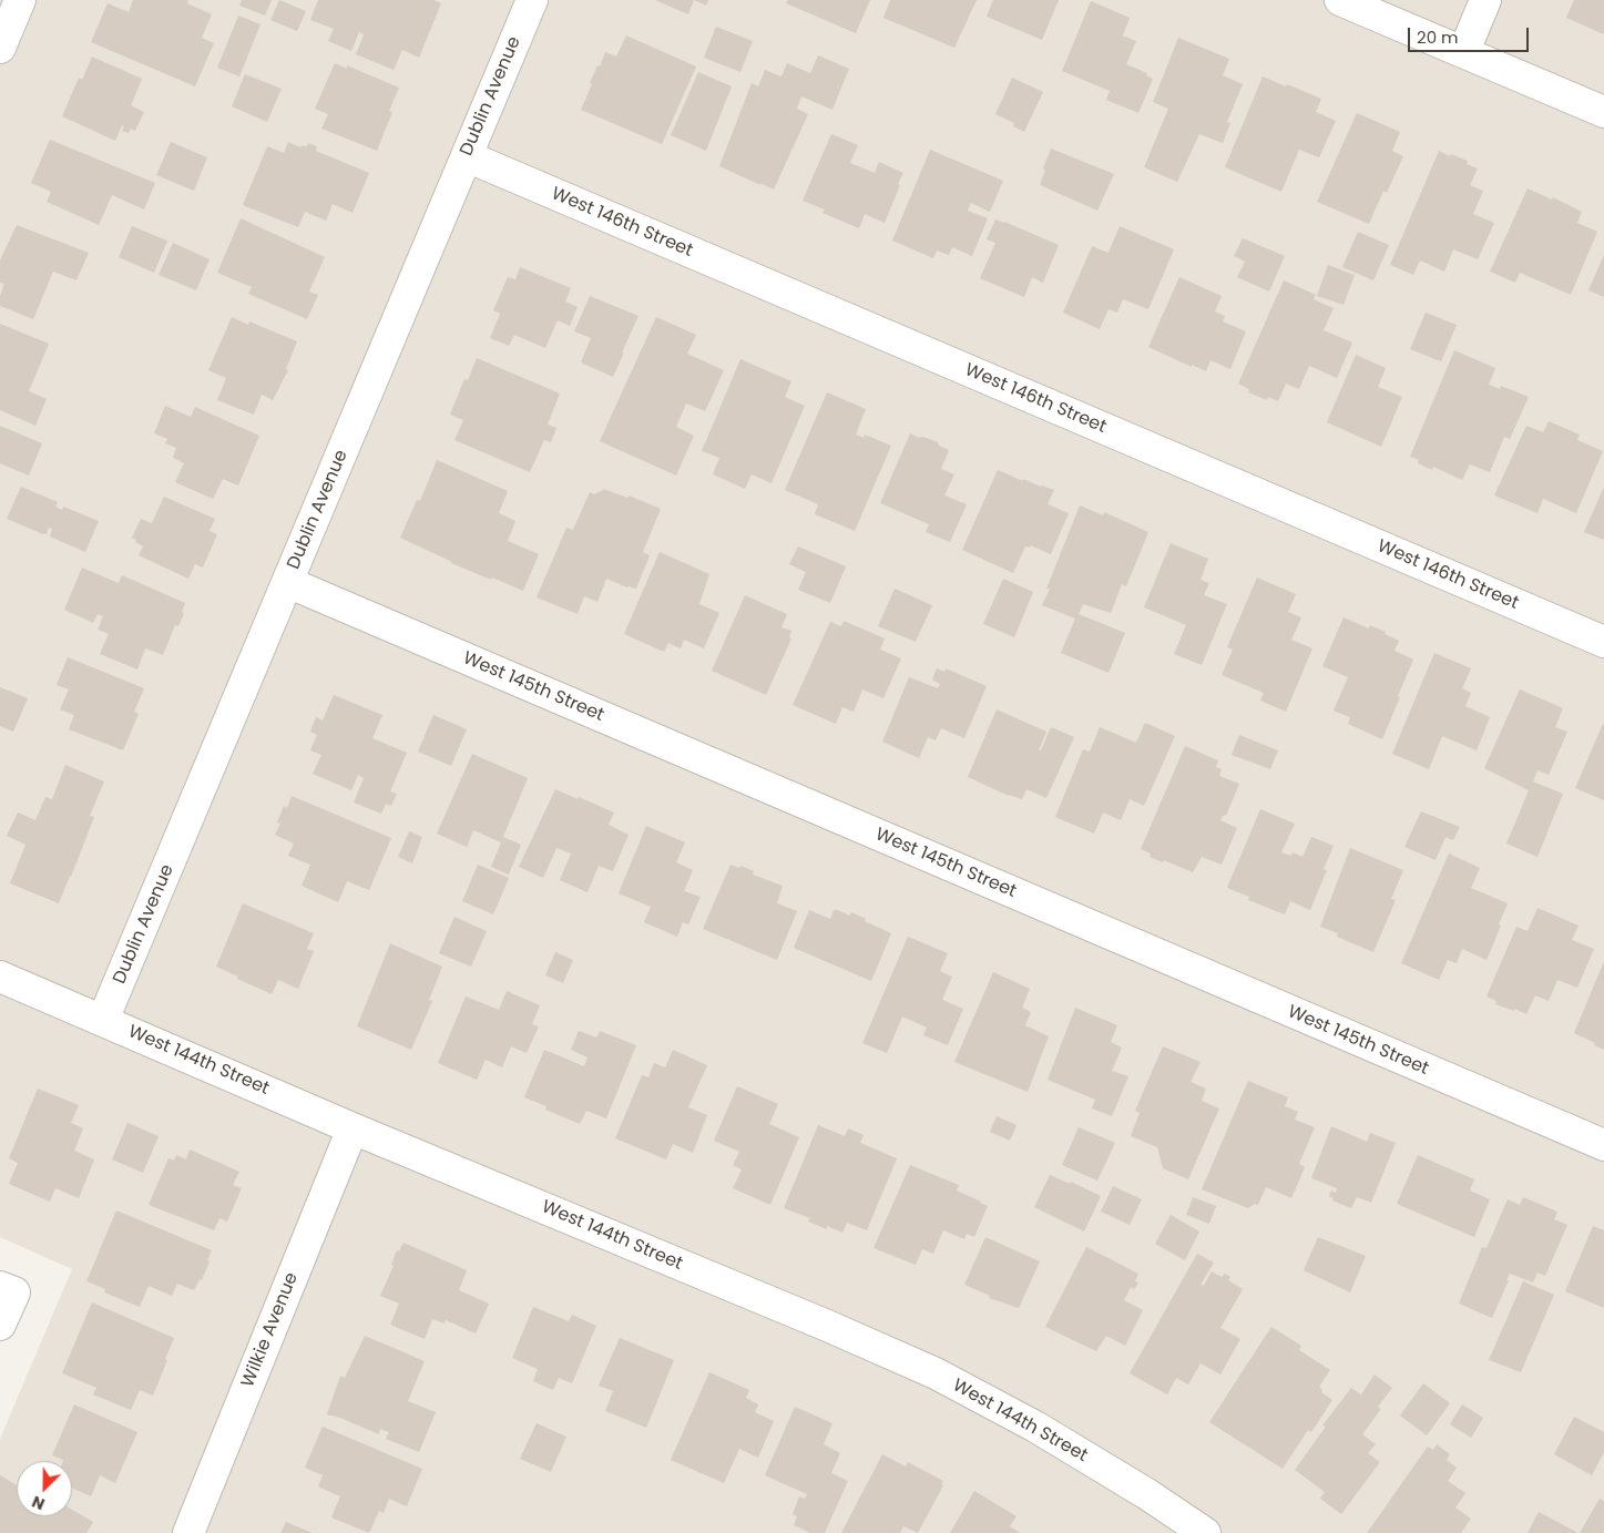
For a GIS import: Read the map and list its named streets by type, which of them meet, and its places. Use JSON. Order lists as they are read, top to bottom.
{
  "streets": {
    "street": [
      "Dublin Avenue",
      "West 146th Street",
      "West 145th Street",
      "West 144th Street",
      "Wilkie Avenue"
    ]
  },
  "crossings": [
    ["Dublin Avenue", "West 146th Street"],
    ["Dublin Avenue", "West 145th Street"],
    ["Dublin Avenue", "West 144th Street"],
    ["West 144th Street", "Wilkie Avenue"]
  ],
  "scale_bar": "20 m",
  "north": "bottom left"
}
